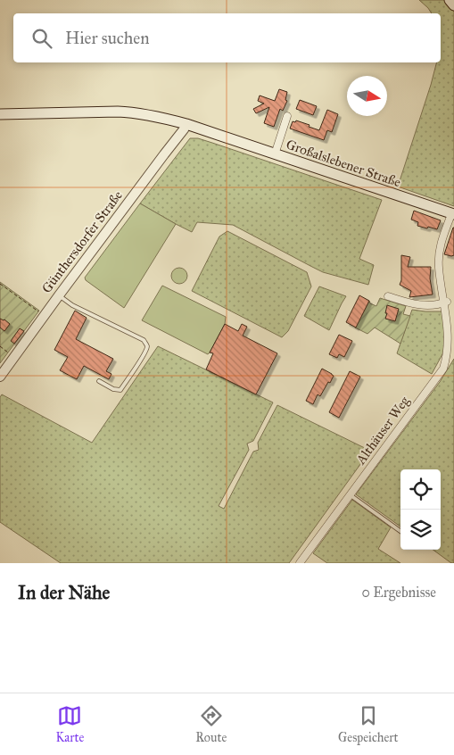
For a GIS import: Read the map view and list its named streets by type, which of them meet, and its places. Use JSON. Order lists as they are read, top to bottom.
{
  "streets": {
    "main road": ["Großalslebener Straße"],
    "street": ["Günthersdorfer Straße", "Althäuser Weg"]
  },
  "crossings": [
    ["Großalslebener Straße", "Günthersdorfer Straße"],
    ["Großalslebener Straße", "Althäuser Weg"]
  ],
  "north": "right",
  "page": {
    "search": "Hier suchen",
    "heading": ["In der Nähe", "0 Ergebnisse"],
    "nav": ["Karte", "Route", "Gespeichert"]
  }
}
